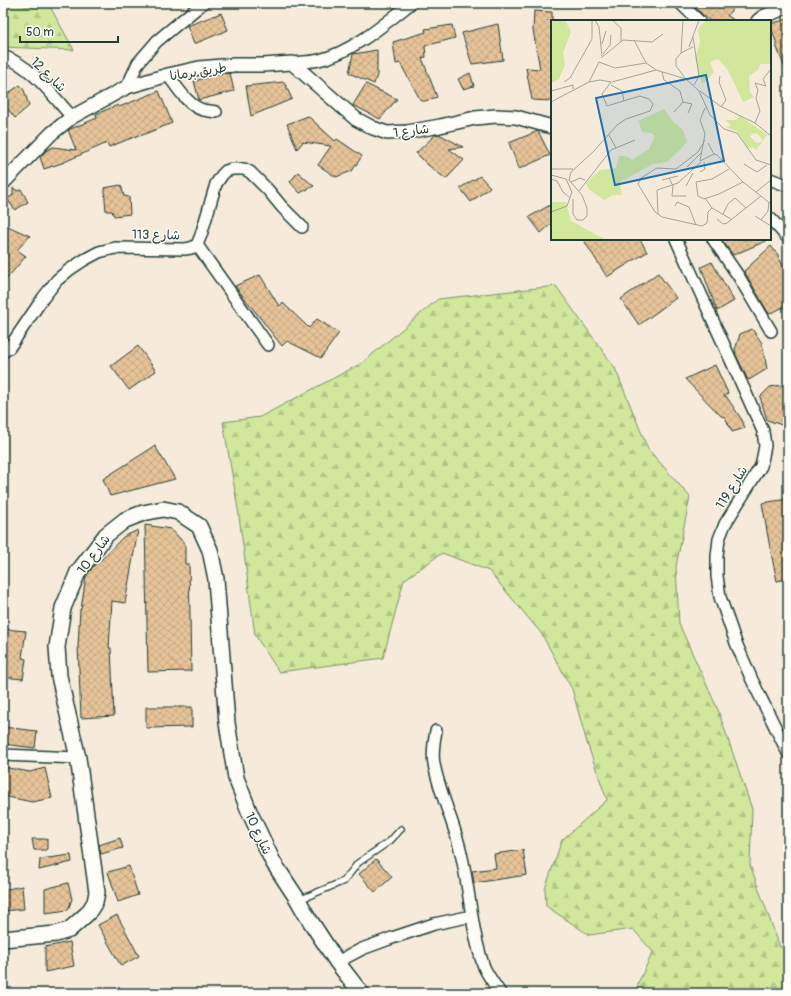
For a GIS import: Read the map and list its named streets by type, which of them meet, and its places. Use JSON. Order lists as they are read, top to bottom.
{
  "streets": {
    "main road": ["شارع 10"],
    "street": [
      "طريق برمانا",
      "شارع 12",
      "شارع 1",
      "شارع 113",
      "شارع 119"
    ]
  },
  "crossings": [
    ["طريق برمانا", "شارع 12"],
    ["طريق برمانا", "شارع 1"]
  ],
  "scale_bar": "50 m"
}
